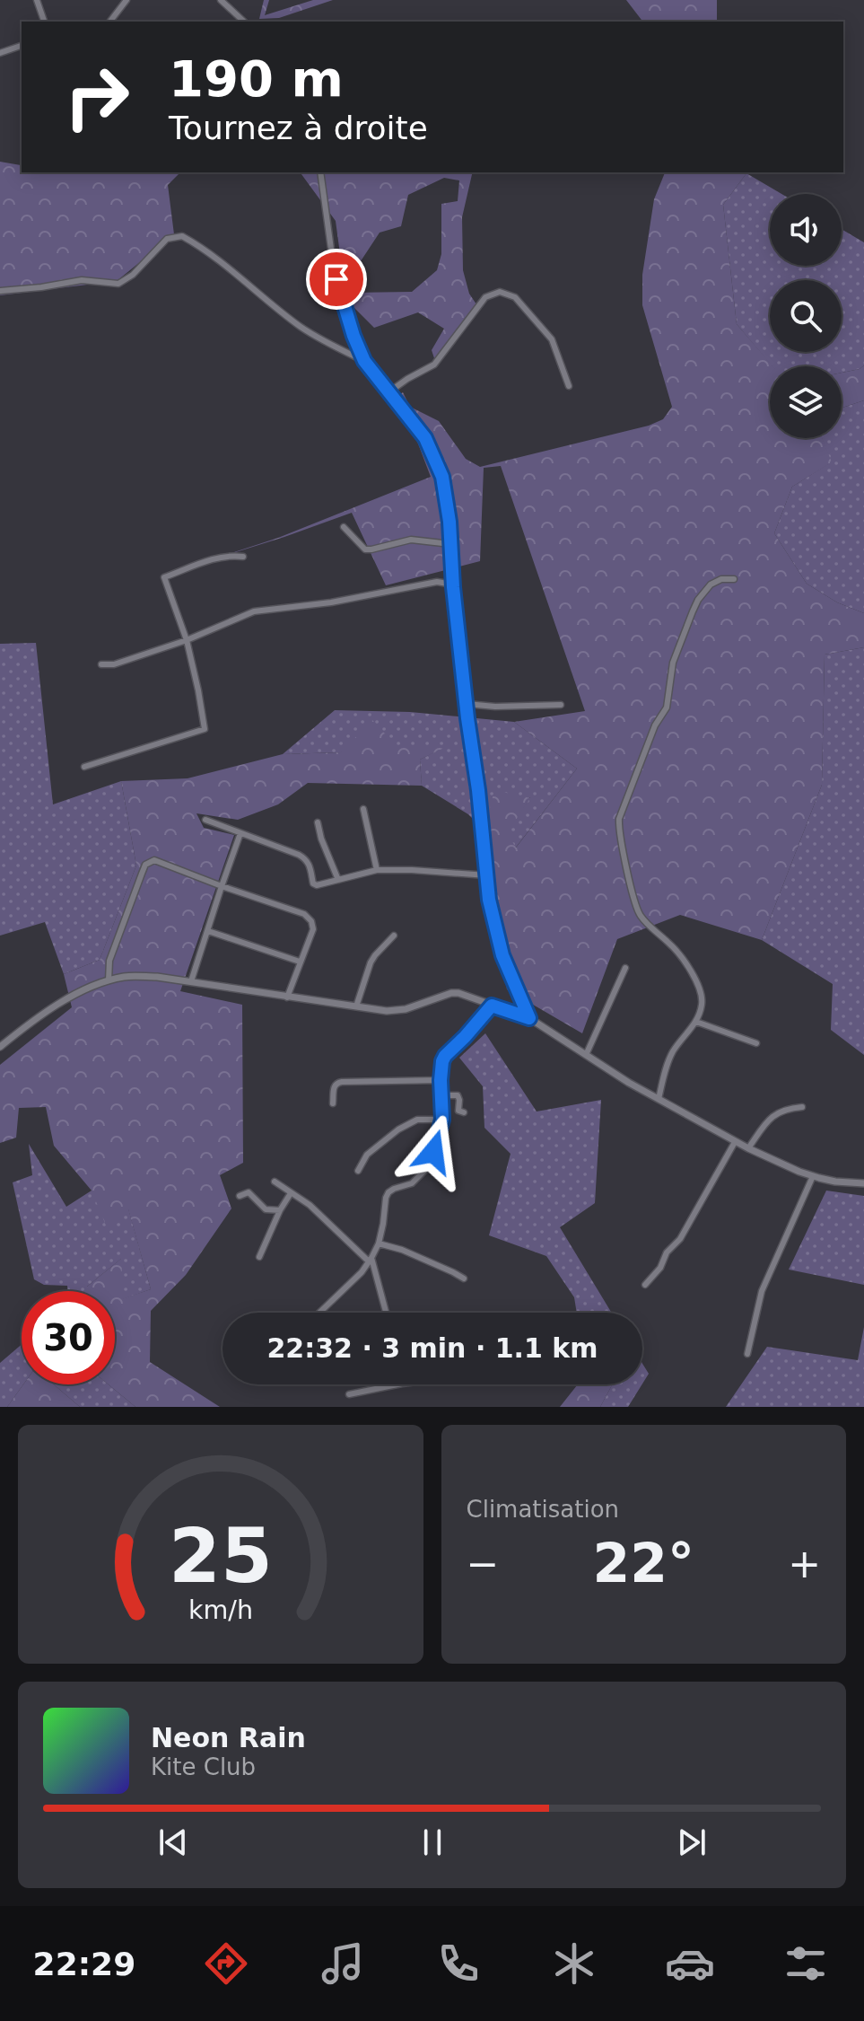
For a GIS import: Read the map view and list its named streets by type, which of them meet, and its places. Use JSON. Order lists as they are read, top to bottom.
{
  "page": {
    "turn": ["190 m", "Tournez à droite"],
    "limit": "30",
    "trip": "22:32 · 3 min · 1.1 km",
    "tile": "Climatisation",
    "heat": ["−", "22°", "+"],
    "song": ["Neon Rain", "Kite Club"],
    "tabs": "22:29",
    "gauge": ["25", "km/h"]
  }
}
